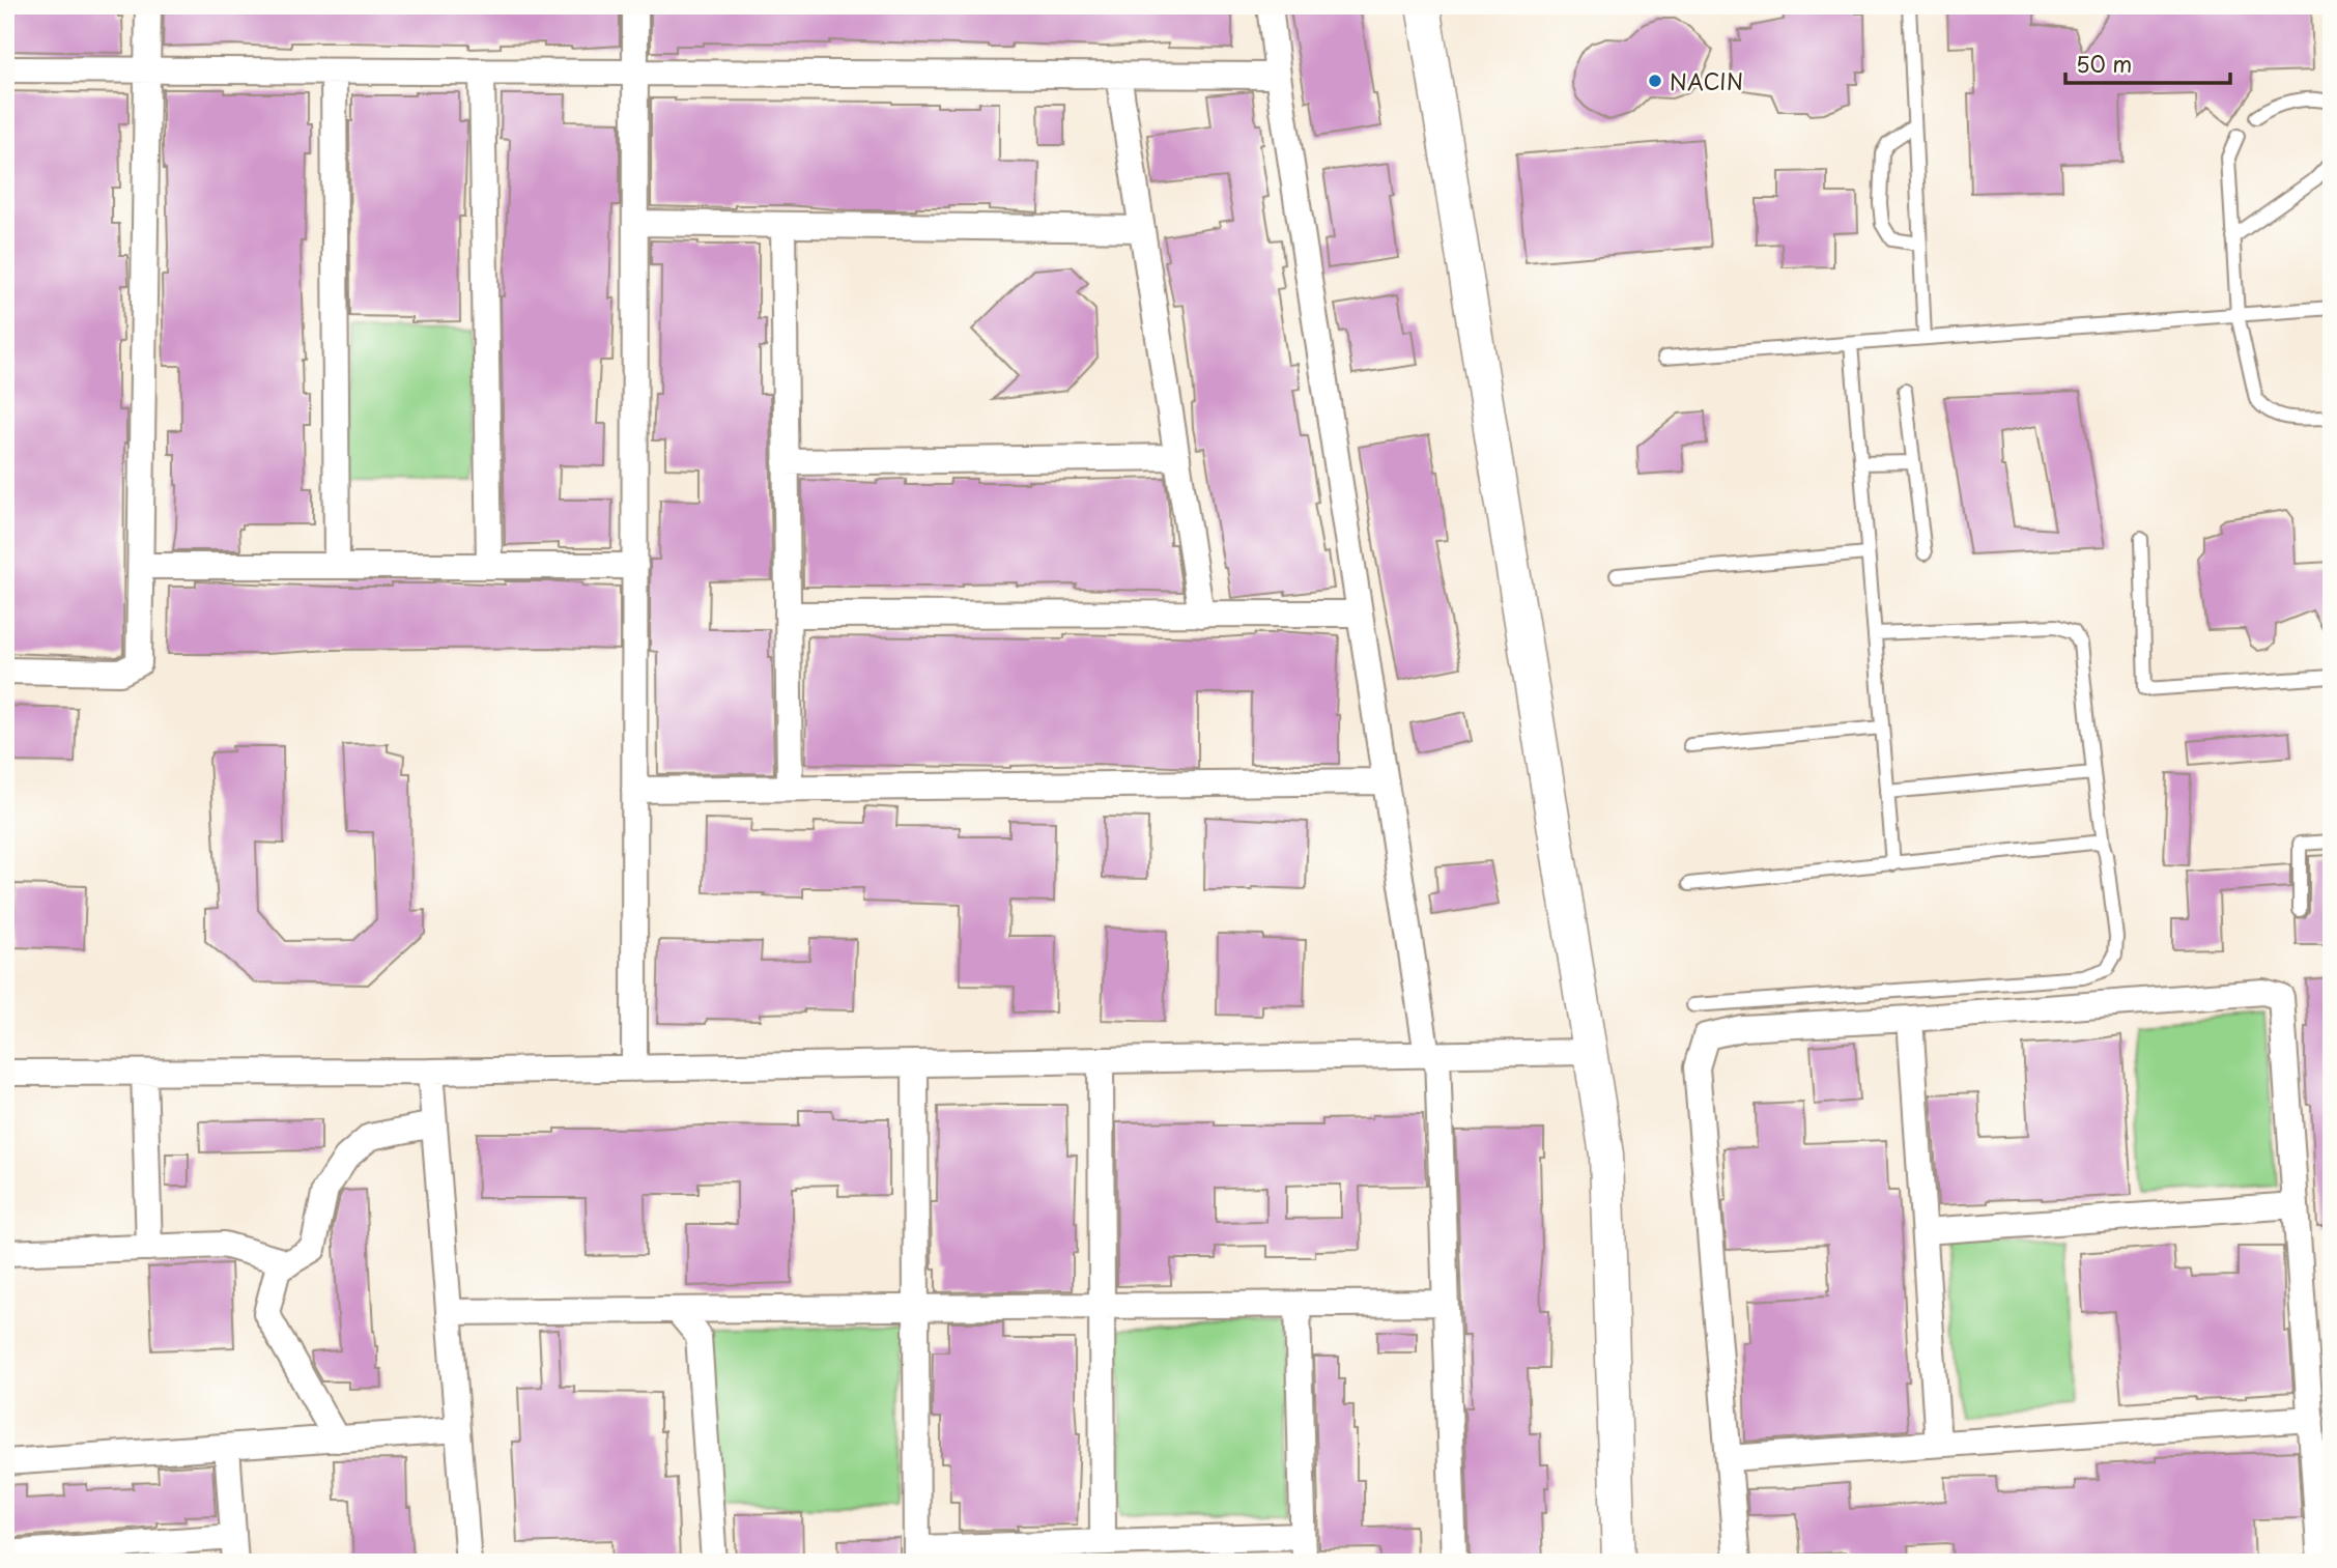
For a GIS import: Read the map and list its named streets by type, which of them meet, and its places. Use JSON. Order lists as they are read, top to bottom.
{
  "places": ["NACIN"],
  "scale_bar": "50 m"
}
